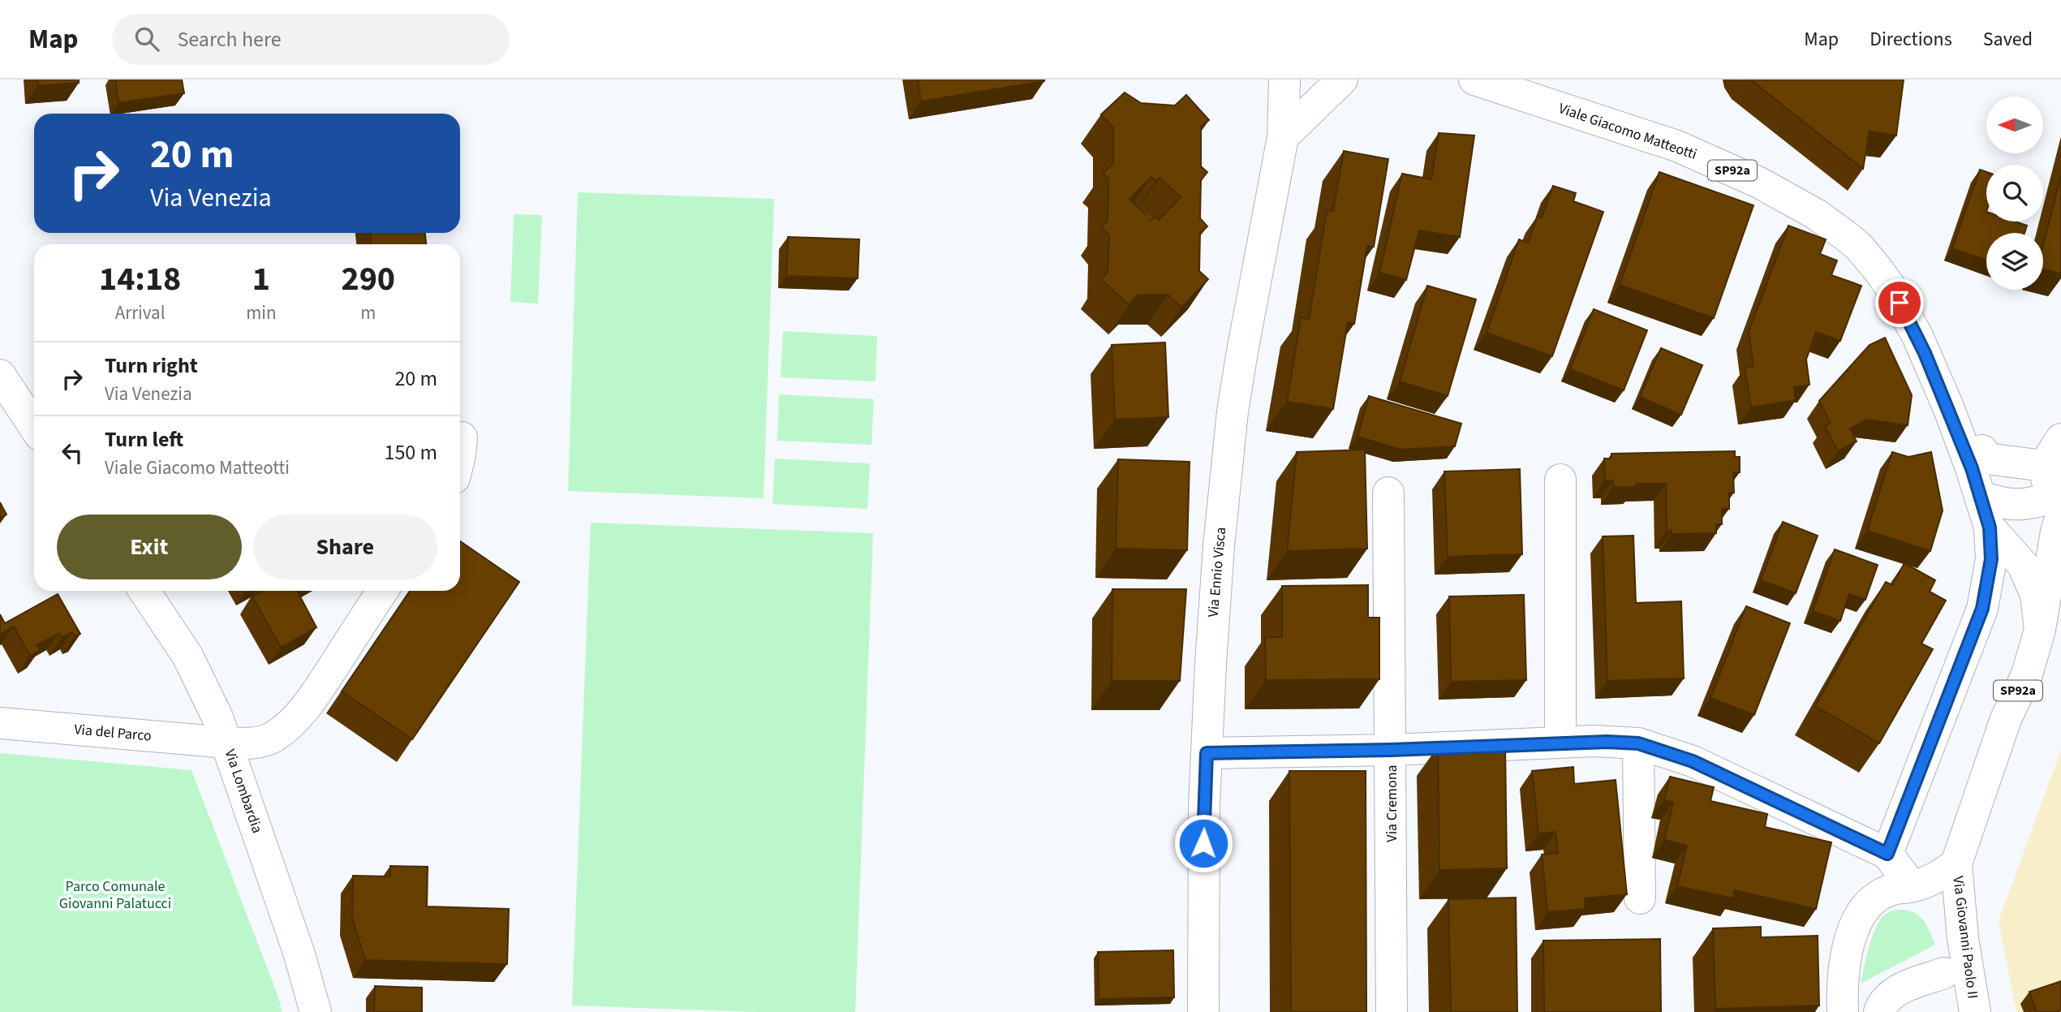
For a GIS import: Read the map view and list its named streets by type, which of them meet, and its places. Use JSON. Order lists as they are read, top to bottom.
{
  "streets": {
    "street": [
      "Viale Giacomo Matteotti",
      "SP92a",
      "Via Ennio Visca",
      "Via del Parco",
      "Via Lombardia",
      "Via Cremona",
      "Via Giovanni Paolo II"
    ]
  },
  "crossings": [
    ["Viale Giacomo Matteotti", "Via Giovanni Paolo II"],
    ["Via del Parco", "Via Lombardia"]
  ],
  "parks": ["Parco Comunale Giovanni Palatucci"],
  "north": "left",
  "page": {
    "header": "Map",
    "search": "Search here",
    "nav": ["Map", "Directions", "Saved"],
    "turn": ["20 m", "Via Venezia"],
    "eta": [
      "14:18",
      "Arrival",
      "1",
      "min",
      "290",
      "m"
    ],
    "list": [
      {
        "name": "Turn right",
        "note": "Via Venezia",
        "value": "20 m"
      },
      {
        "name": "Turn left",
        "note": "Viale Giacomo Matteotti",
        "value": "150 m"
      }
    ],
    "buttons": ["Exit", "Share"]
  }
}
